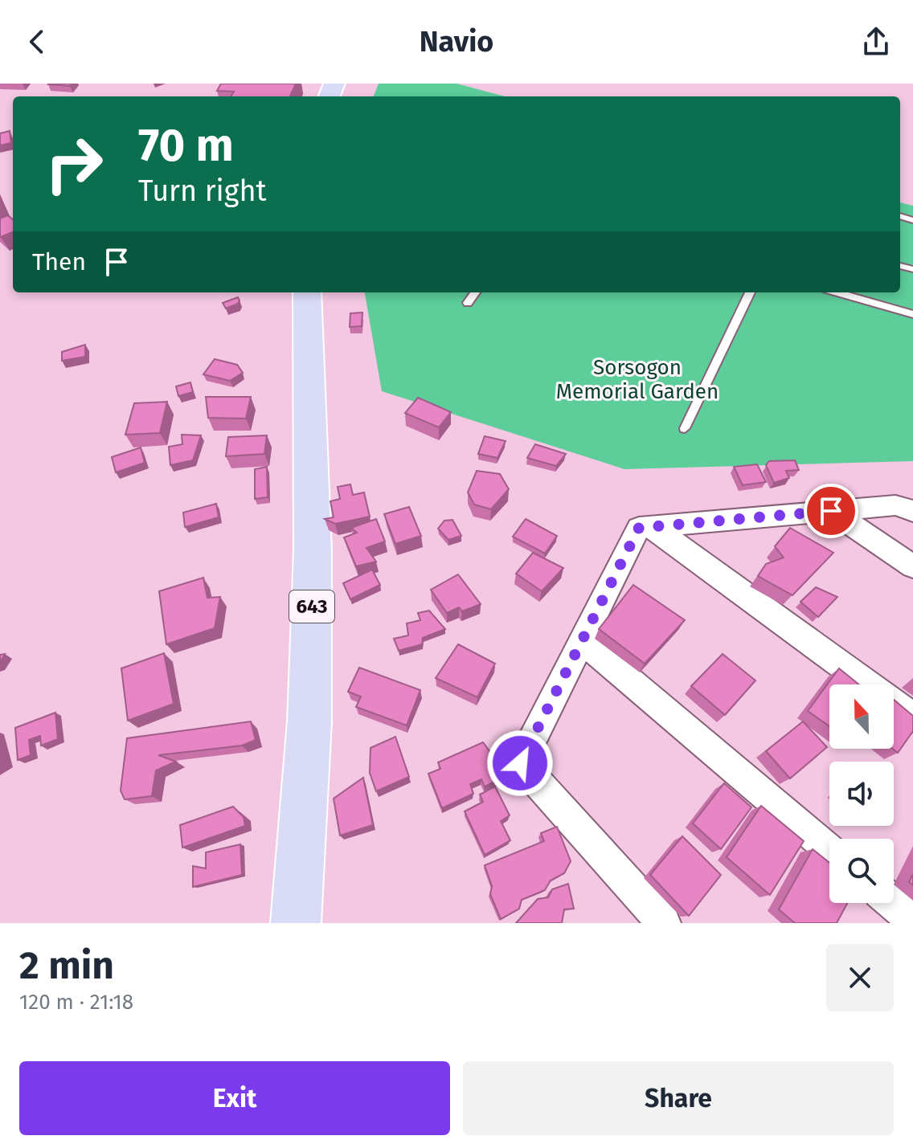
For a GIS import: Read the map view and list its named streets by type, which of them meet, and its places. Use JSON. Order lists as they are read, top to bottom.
{
  "streets": {
    "highway": ["643"]
  },
  "parks": ["Sorsogon Memorial Garden"],
  "north": "top",
  "page": {
    "header": "Navio",
    "turn": ["70 m", "Turn right"],
    "then": "Then",
    "heading": ["2 min", "120 m · 21:18"],
    "buttons": ["Exit", "Share"]
  }
}
